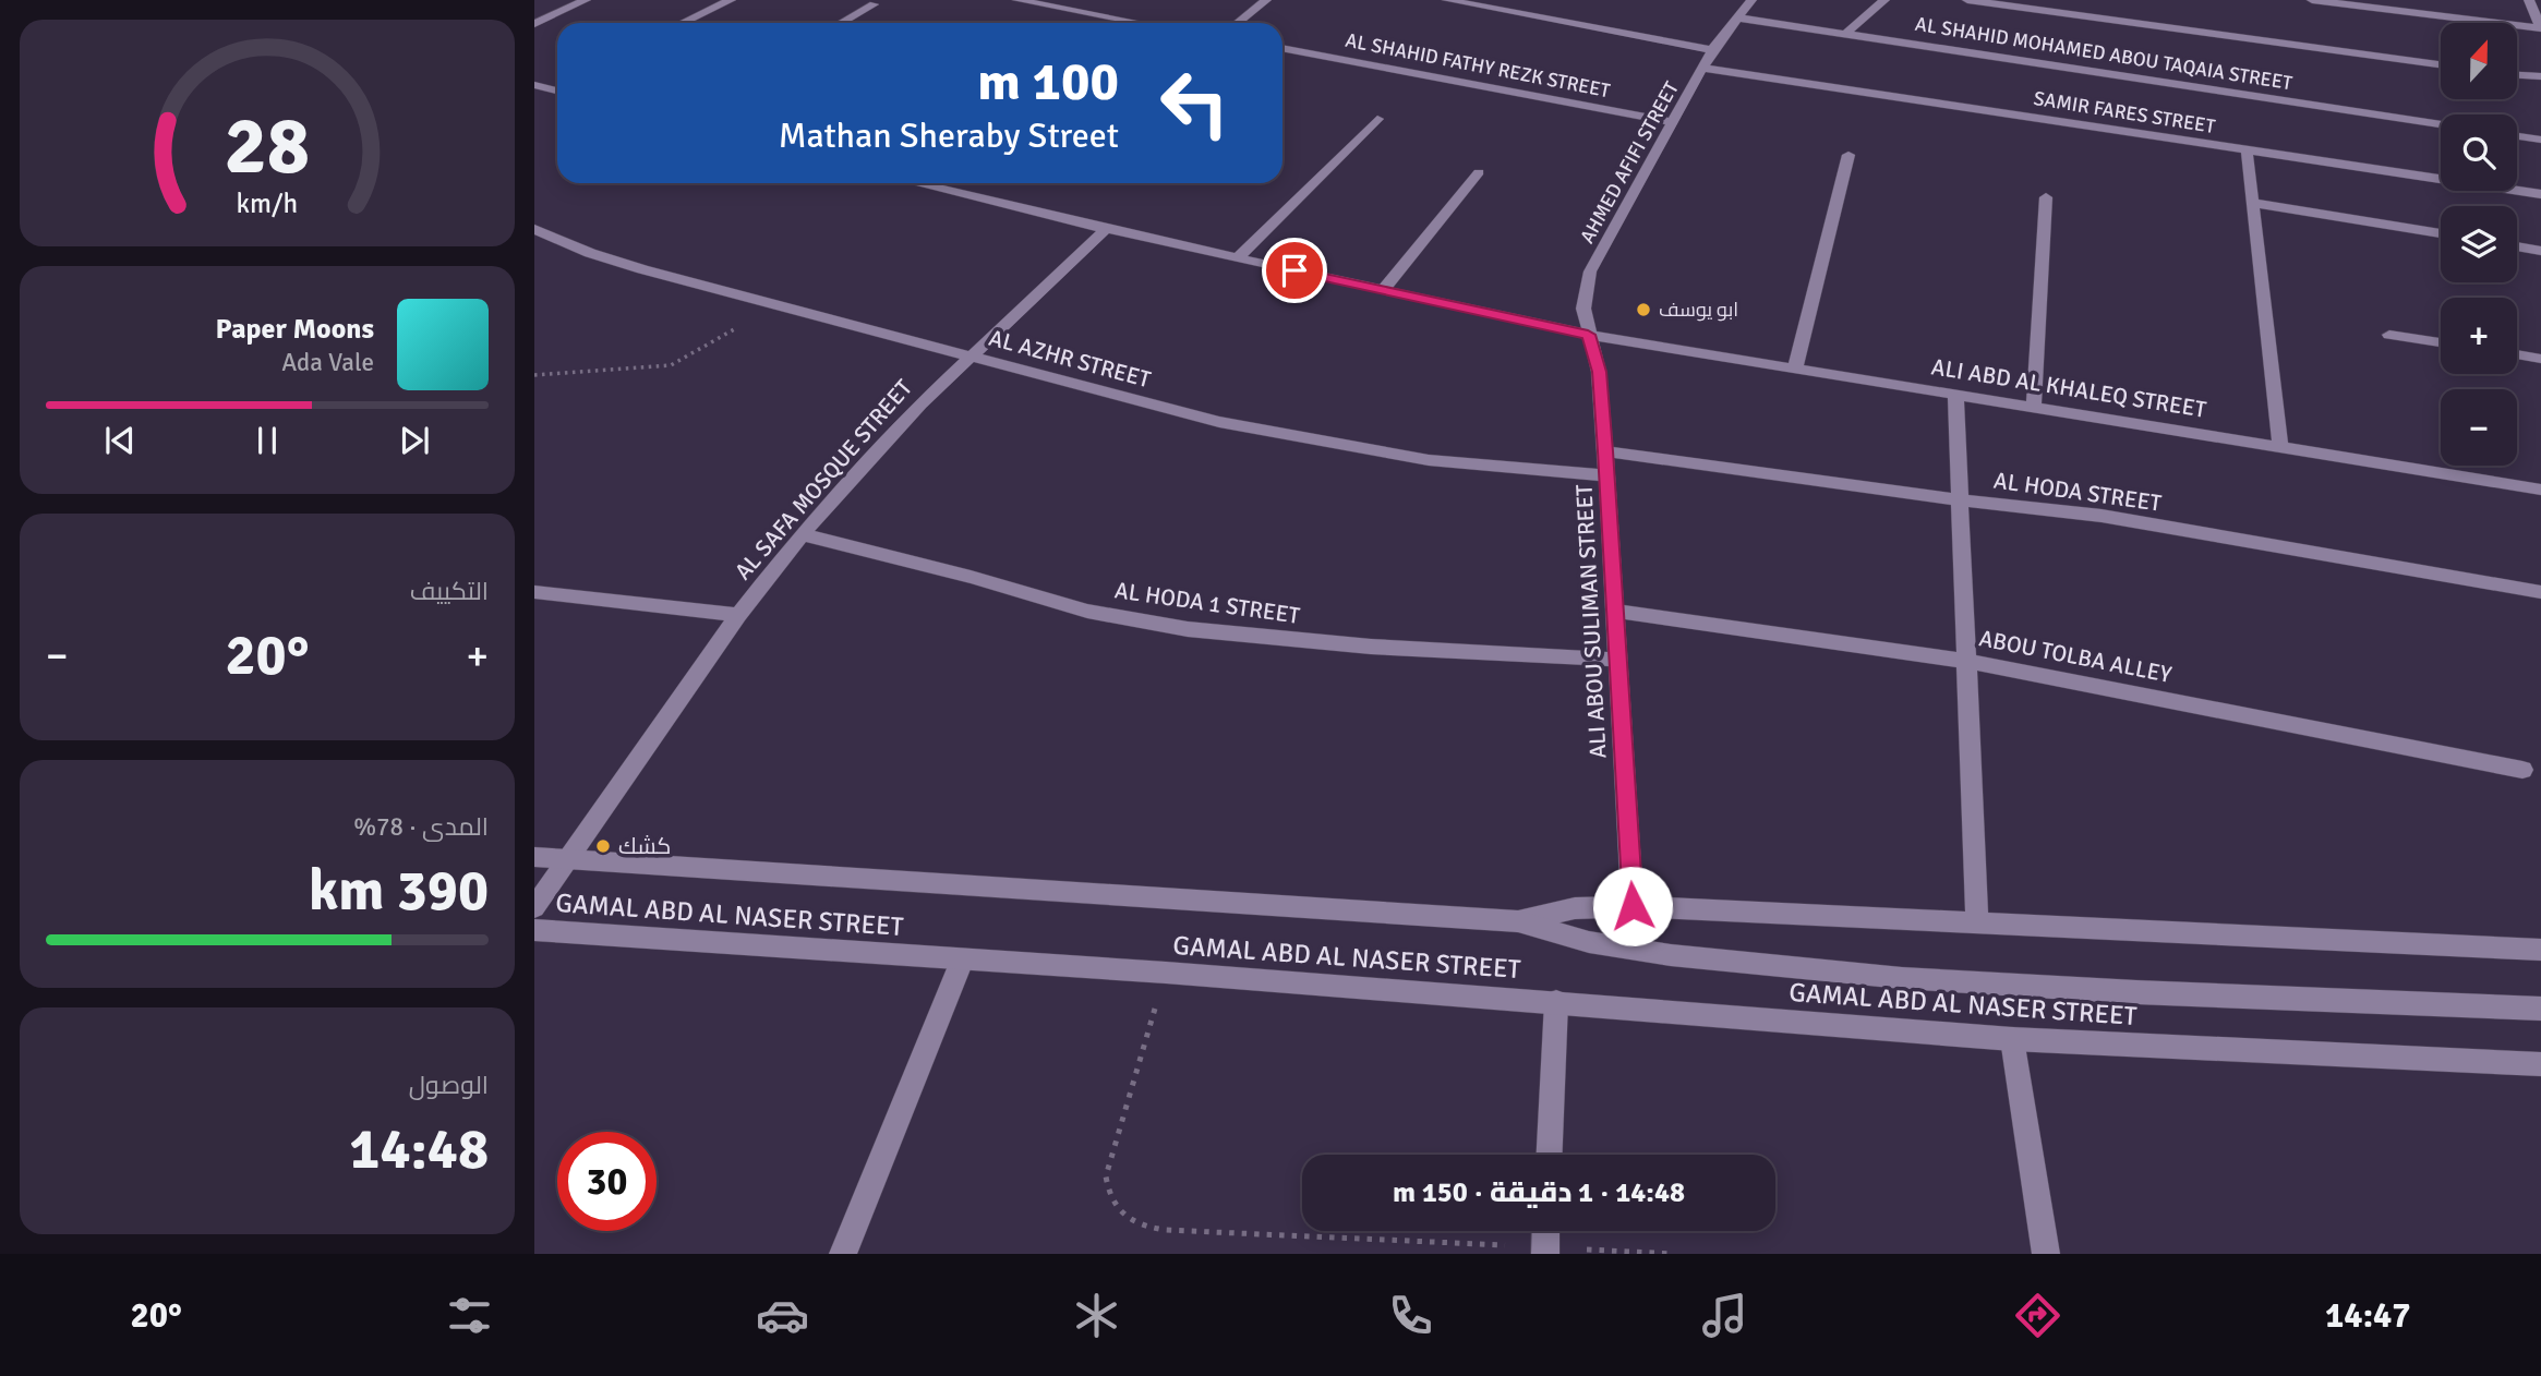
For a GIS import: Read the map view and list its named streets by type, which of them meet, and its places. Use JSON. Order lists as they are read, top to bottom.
{
  "streets": {
    "street": [
      "AL SHAHID MOHAMED ABOU TAQAIA STREET",
      "AL SHAHID FATHY REZK STREET",
      "SAMIR FARES STREET",
      "AHMED AFIFI STREET",
      "AL AZHR STREET",
      "ALI ABD AL KHALEQ STREET",
      "AL SAFA MOSQUE STREET",
      "AL HODA STREET",
      "AL HODA 1 STREET",
      "ALI ABOU SULIMAN STREET",
      "ABOU TOLBA ALLEY",
      "GAMAL ABD AL NASER STREET"
    ]
  },
  "crossings": [
    ["AL SHAHID MOHAMED ABOU TAQAIA STREET", "AHMED AFIFI STREET"],
    ["AL SHAHID FATHY REZK STREET", "AHMED AFIFI STREET"],
    ["SAMIR FARES STREET", "AHMED AFIFI STREET"],
    ["AHMED AFIFI STREET", "ALI ABD AL KHALEQ STREET"],
    ["AHMED AFIFI STREET", "ALI ABOU SULIMAN STREET"],
    ["AL AZHR STREET", "AL SAFA MOSQUE STREET"],
    ["AL AZHR STREET", "ALI ABOU SULIMAN STREET"],
    ["ALI ABD AL KHALEQ STREET", "AL SAFA MOSQUE STREET"],
    ["ALI ABD AL KHALEQ STREET", "ALI ABOU SULIMAN STREET"],
    ["AL SAFA MOSQUE STREET", "AL HODA 1 STREET"],
    ["AL SAFA MOSQUE STREET", "GAMAL ABD AL NASER STREET"],
    ["AL HODA STREET", "ALI ABOU SULIMAN STREET"],
    ["AL HODA 1 STREET", "ALI ABOU SULIMAN STREET"],
    ["ALI ABOU SULIMAN STREET", "ABOU TOLBA ALLEY"],
    ["ALI ABOU SULIMAN STREET", "GAMAL ABD AL NASER STREET"]
  ],
  "places": ["ابو يوسف", "كشك"],
  "north": "top",
  "page": {
    "map_buttons": ["+", "−"],
    "turn": ["100 m", "Mathan Sheraby Street"],
    "song": ["Paper Moons", "Ada Vale"],
    "tile": [
      "التكييف",
      ["المدى · 78%", "390 km"],
      ["الوصول", "14:48"]
    ],
    "heat": ["−", "20°", "+"],
    "limit": "30",
    "trip": "14:48 · 1 دقيقة · 150 m",
    "tabs": ["14:47", "20°"],
    "gauge": ["28", "km/h"]
  }
}
